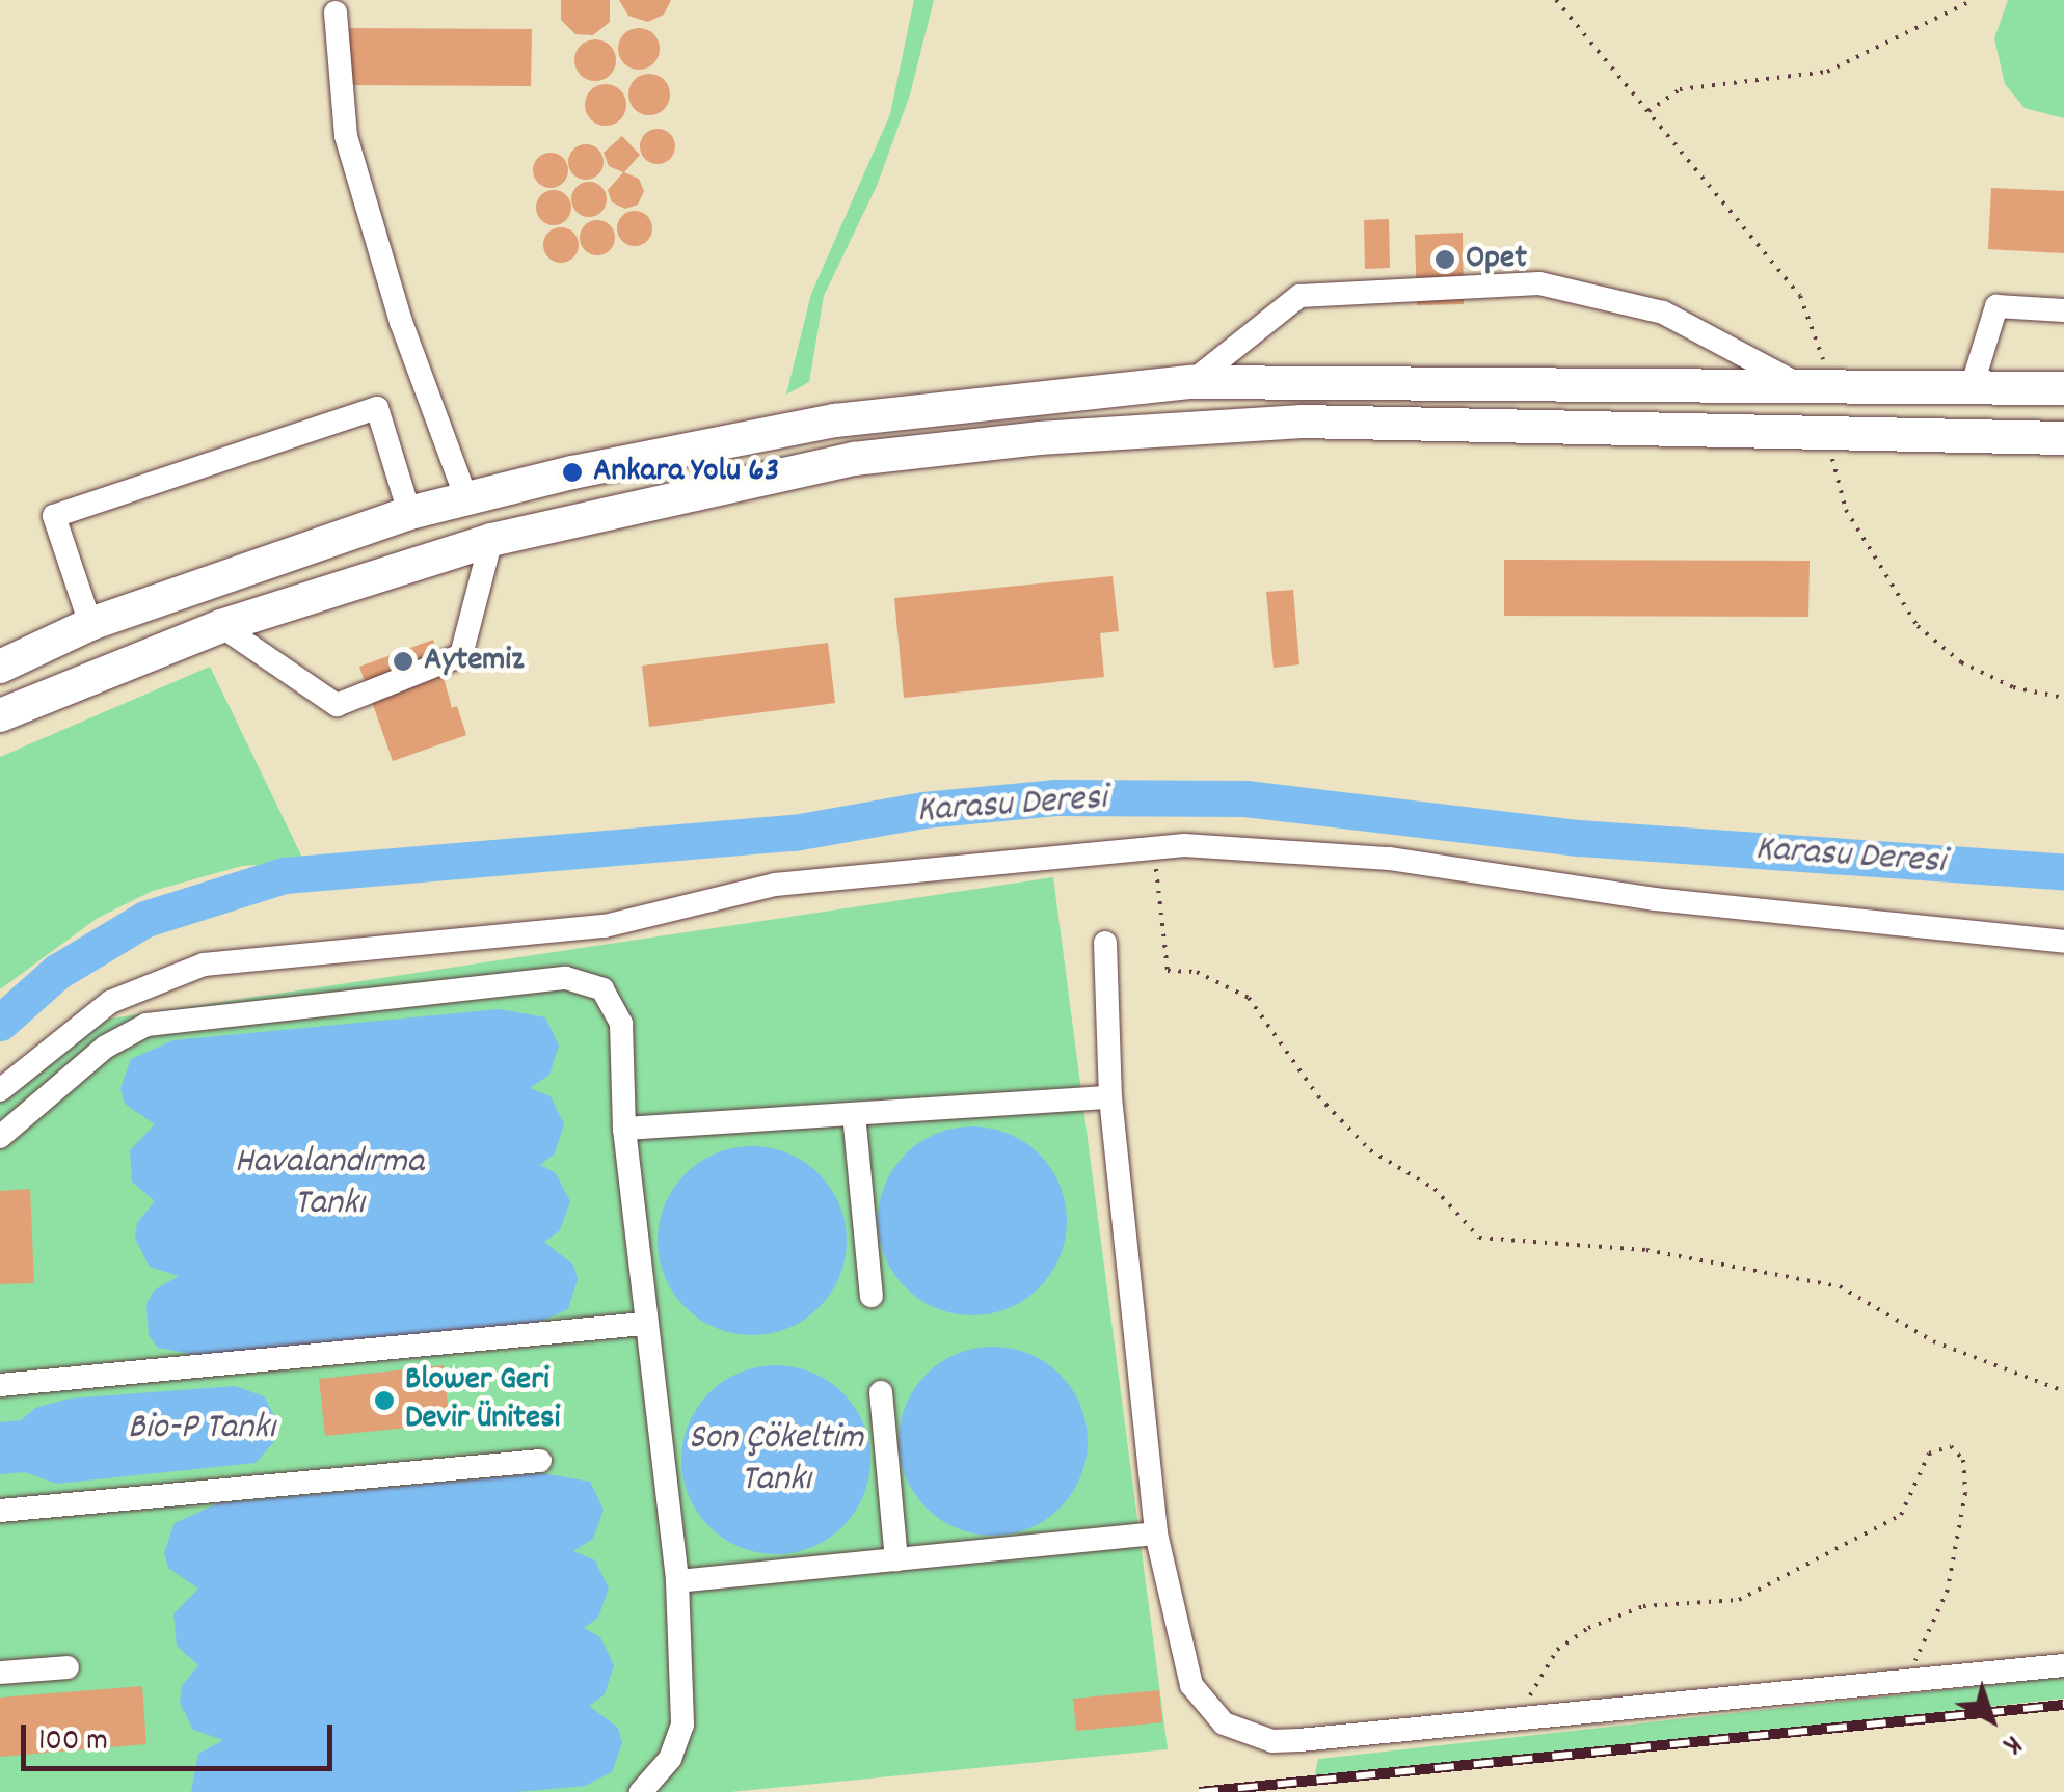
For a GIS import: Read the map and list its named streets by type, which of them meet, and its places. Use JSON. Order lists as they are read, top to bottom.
{
  "water": [
    "Karasu Deresi",
    "Havalandırma Tankı",
    "Bio-P Tankı",
    "Son Çökeltim Tankı"
  ],
  "places": [
    "Opet",
    "Ankara Yolu 63",
    "Aytemiz",
    "Blower Geri Devir Ünitesi"
  ],
  "scale_bar": "100 m",
  "north": "bottom right"
}
